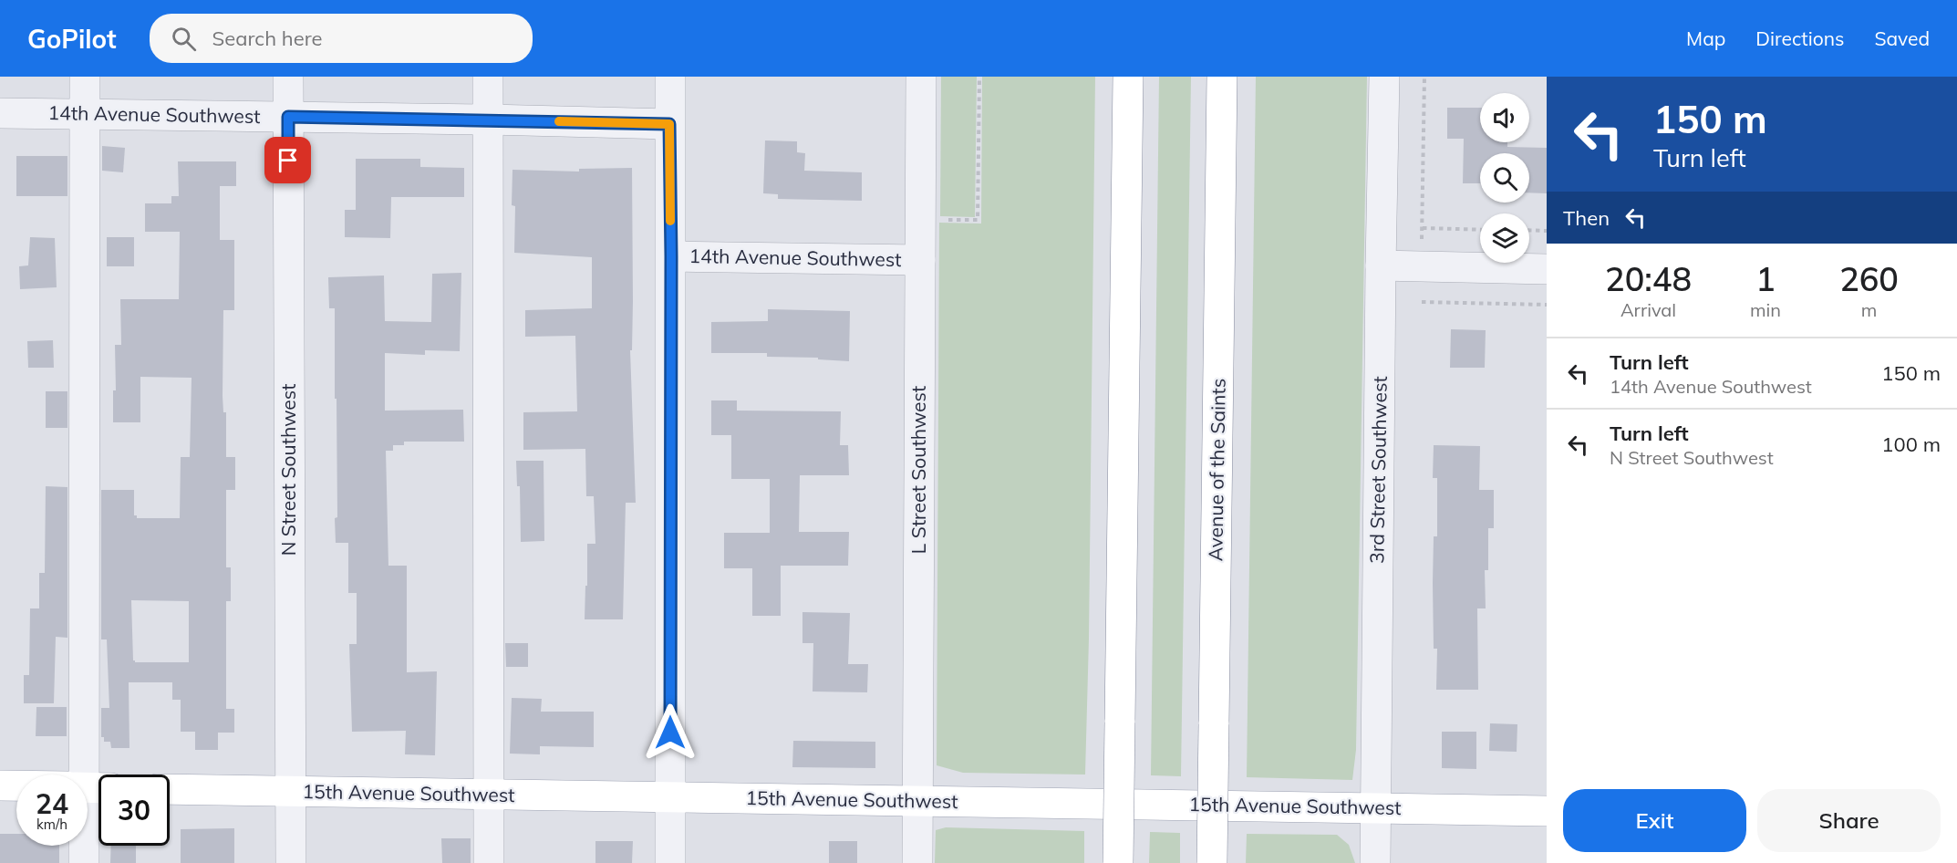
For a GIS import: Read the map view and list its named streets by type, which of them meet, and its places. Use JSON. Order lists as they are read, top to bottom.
{
  "streets": {
    "main road": ["Avenue of the Saints", "15th Avenue Southwest"],
    "street": [
      "14th Avenue Southwest",
      "N Street Southwest",
      "L Street Southwest",
      "3rd Street Southwest"
    ]
  },
  "crossings": [
    ["14th Avenue Southwest", "N Street Southwest"],
    ["14th Avenue Southwest", "L Street Southwest"],
    ["N Street Southwest", "15th Avenue Southwest"],
    ["L Street Southwest", "15th Avenue Southwest"],
    ["3rd Street Southwest", "15th Avenue Southwest"]
  ],
  "page": {
    "header": "GoPilot",
    "search": "Search here",
    "nav": ["Map", "Directions", "Saved"],
    "turn": ["150 m", "Turn left"],
    "then": "Then",
    "eta": [
      "20:48",
      "Arrival",
      "1",
      "min",
      "260",
      "m"
    ],
    "list": [
      {
        "name": "Turn left",
        "note": "14th Avenue Southwest",
        "value": "150 m"
      },
      {
        "name": "Turn left",
        "note": "N Street Southwest",
        "value": "100 m"
      }
    ],
    "speed": "24 km/h",
    "limit": "30",
    "buttons": ["Exit", "Share"]
  }
}
